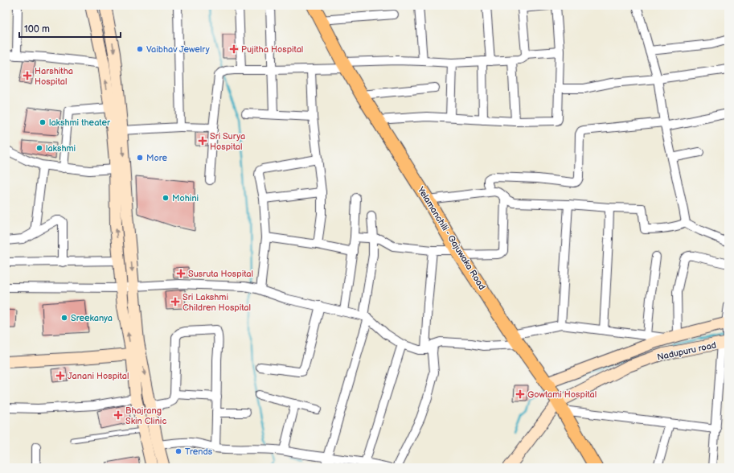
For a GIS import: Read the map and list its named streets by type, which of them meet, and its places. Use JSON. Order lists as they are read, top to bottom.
{
  "streets": {
    "main road": ["Yelamanchili - Gajuwaka Road", "Nadupuru road"]
  },
  "crossings": [
    ["Yelamanchili - Gajuwaka Road", "Nadupuru road"]
  ],
  "places": {
    "other": [
      "Vaibhav Jewelry",
      "lakshmi theater",
      "lakshmi",
      "More",
      "Mohini",
      "Sreekanya",
      "Trends"
    ],
    "health": [
      "Pujitha Hospital",
      "Harshitha Hospital",
      "Sri Surya Hospital",
      "Susruta Hospital",
      "Sri Lakshmi Children Hospital",
      "Janani Hospital",
      "Gowtami Hospital",
      "Bhajrang Skin Clinic"
    ]
  },
  "scale_bar": "100 m"
}
